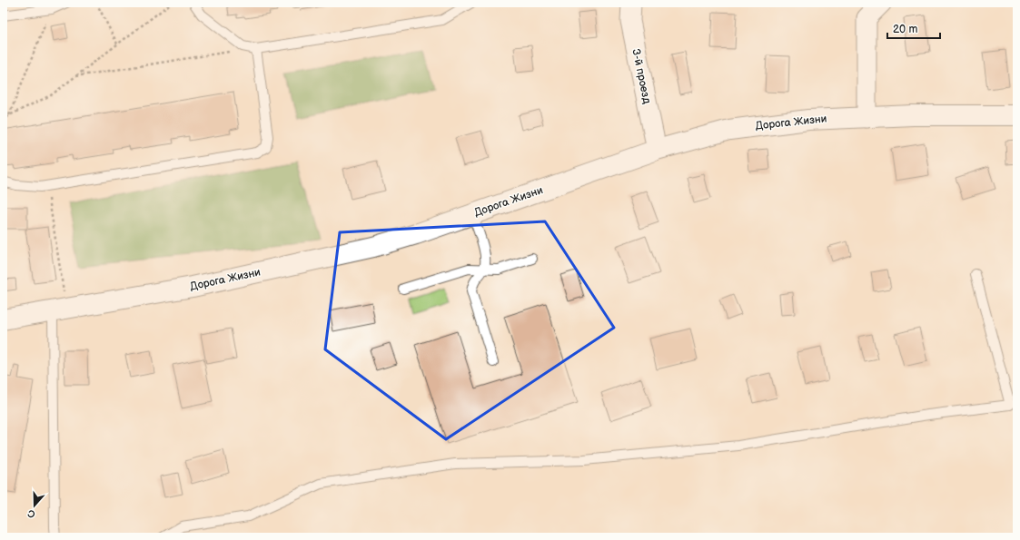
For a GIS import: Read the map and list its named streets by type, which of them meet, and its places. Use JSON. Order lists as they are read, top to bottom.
{
  "streets": {
    "main road": ["Дорога Жизни"],
    "street": ["3-й проезд"]
  },
  "crossings": [
    ["3-й проезд", "Дорога Жизни"]
  ],
  "scale_bar": "20 m",
  "north": "bottom"
}
